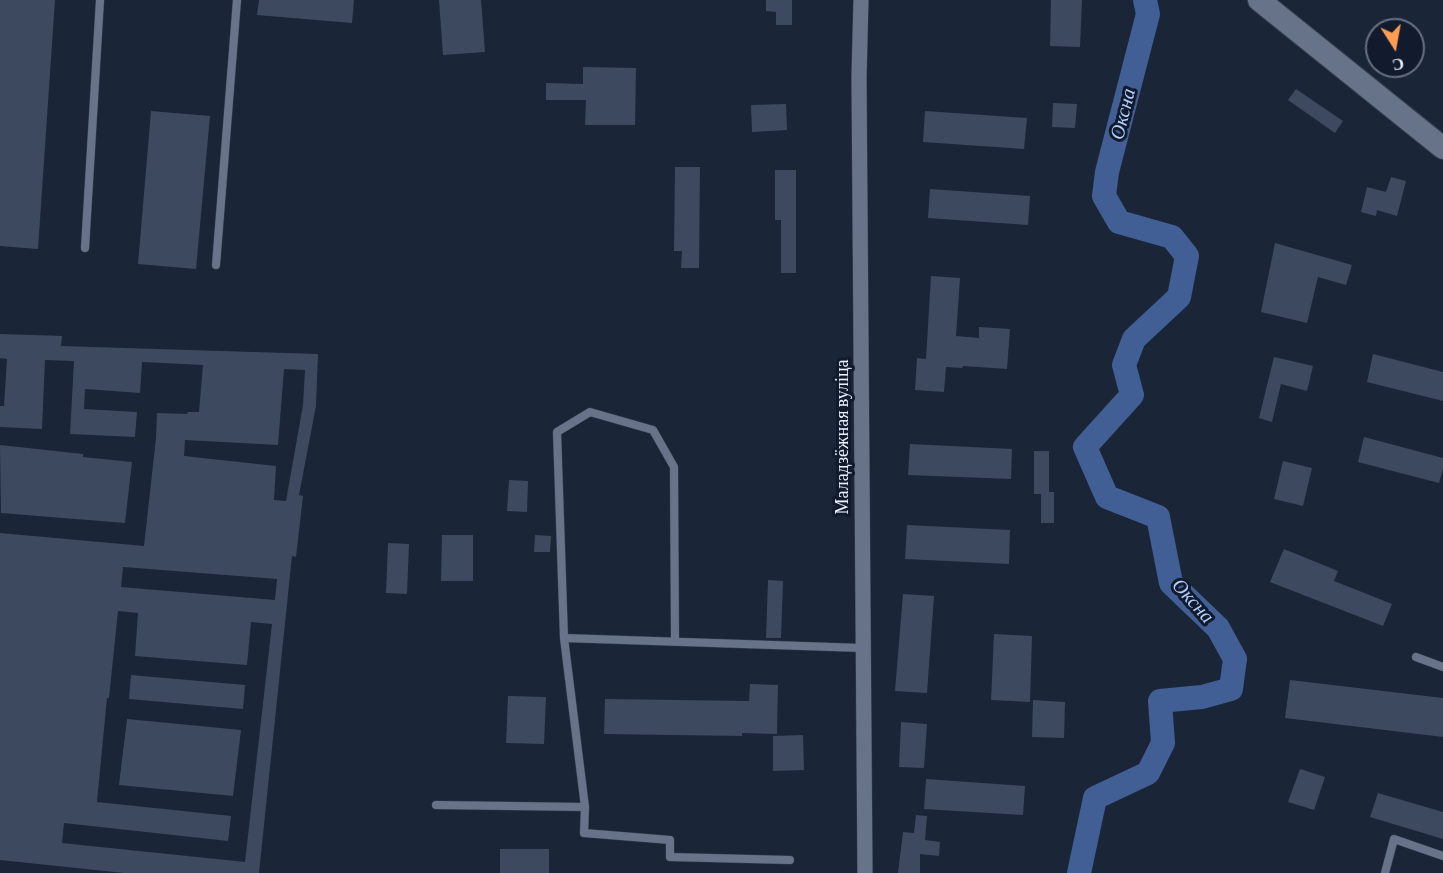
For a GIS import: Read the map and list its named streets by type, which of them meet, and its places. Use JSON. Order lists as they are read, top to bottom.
{
  "streets": {
    "street": ["Маладзёжная вуліца"]
  },
  "water": ["Оксна"],
  "north": "bottom"
}
